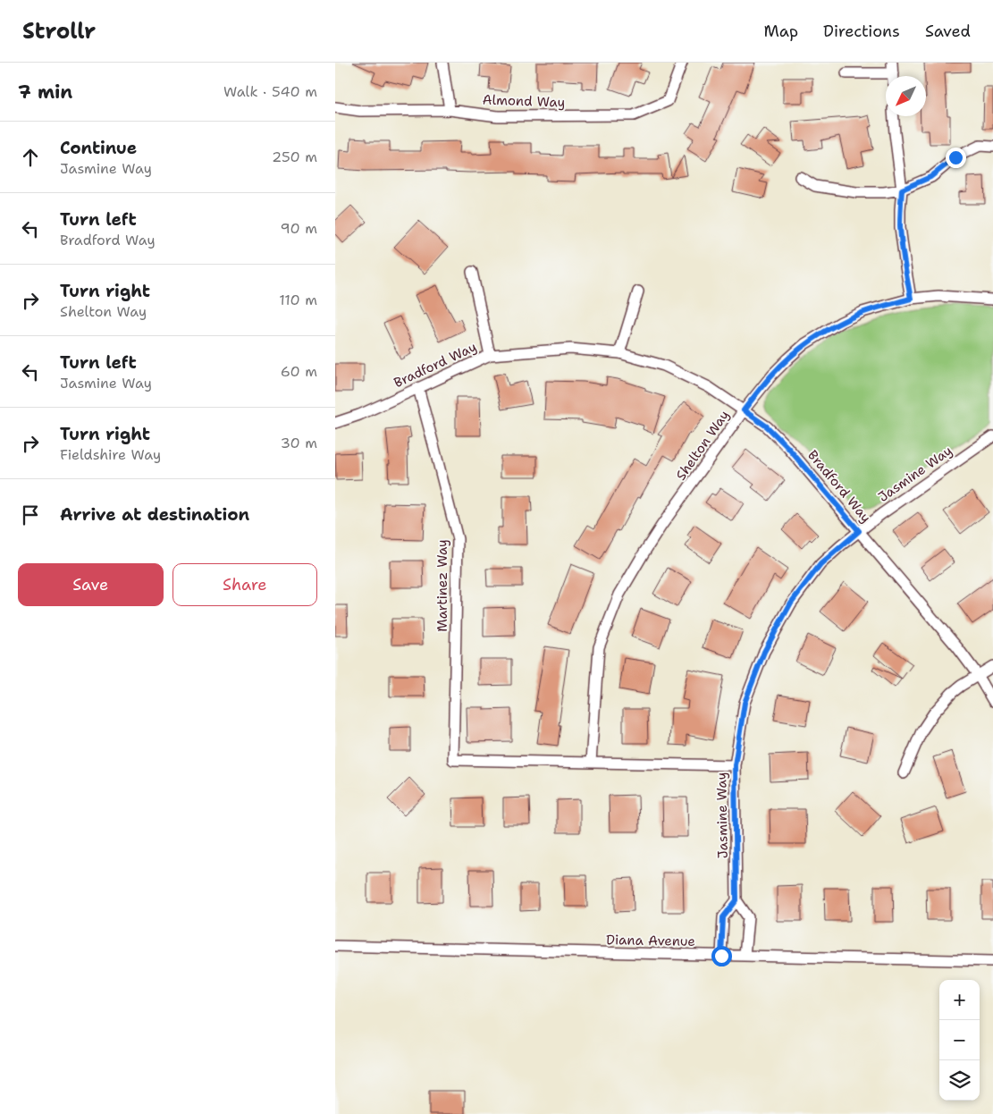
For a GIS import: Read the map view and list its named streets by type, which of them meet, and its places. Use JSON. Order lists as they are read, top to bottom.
{
  "streets": {
    "street": [
      "Almond Way",
      "Bradford Way",
      "Shelton Way",
      "Jasmine Way",
      "Martinez Way",
      "Diana Avenue"
    ]
  },
  "crossings": [
    ["Bradford Way", "Shelton Way"],
    ["Bradford Way", "Jasmine Way"],
    ["Bradford Way", "Martinez Way"],
    ["Shelton Way", "Martinez Way"]
  ],
  "north": "bottom left",
  "page": {
    "header": "Strollr",
    "nav": ["Map", "Directions", "Saved"],
    "heading": ["7 min", "Walk · 540 m"],
    "list": [
      ["Continue", "Jasmine Way", "250 m"],
      ["Turn left", "Bradford Way", "90 m"],
      ["Turn right", "Shelton Way", "110 m"],
      ["Turn left", "Jasmine Way", "60 m"],
      ["Turn right", "Fieldshire Way", "30 m"],
      "Arrive at destination"
    ],
    "buttons": ["Save", "Share"],
    "map_buttons": ["+", "−"]
  }
}
